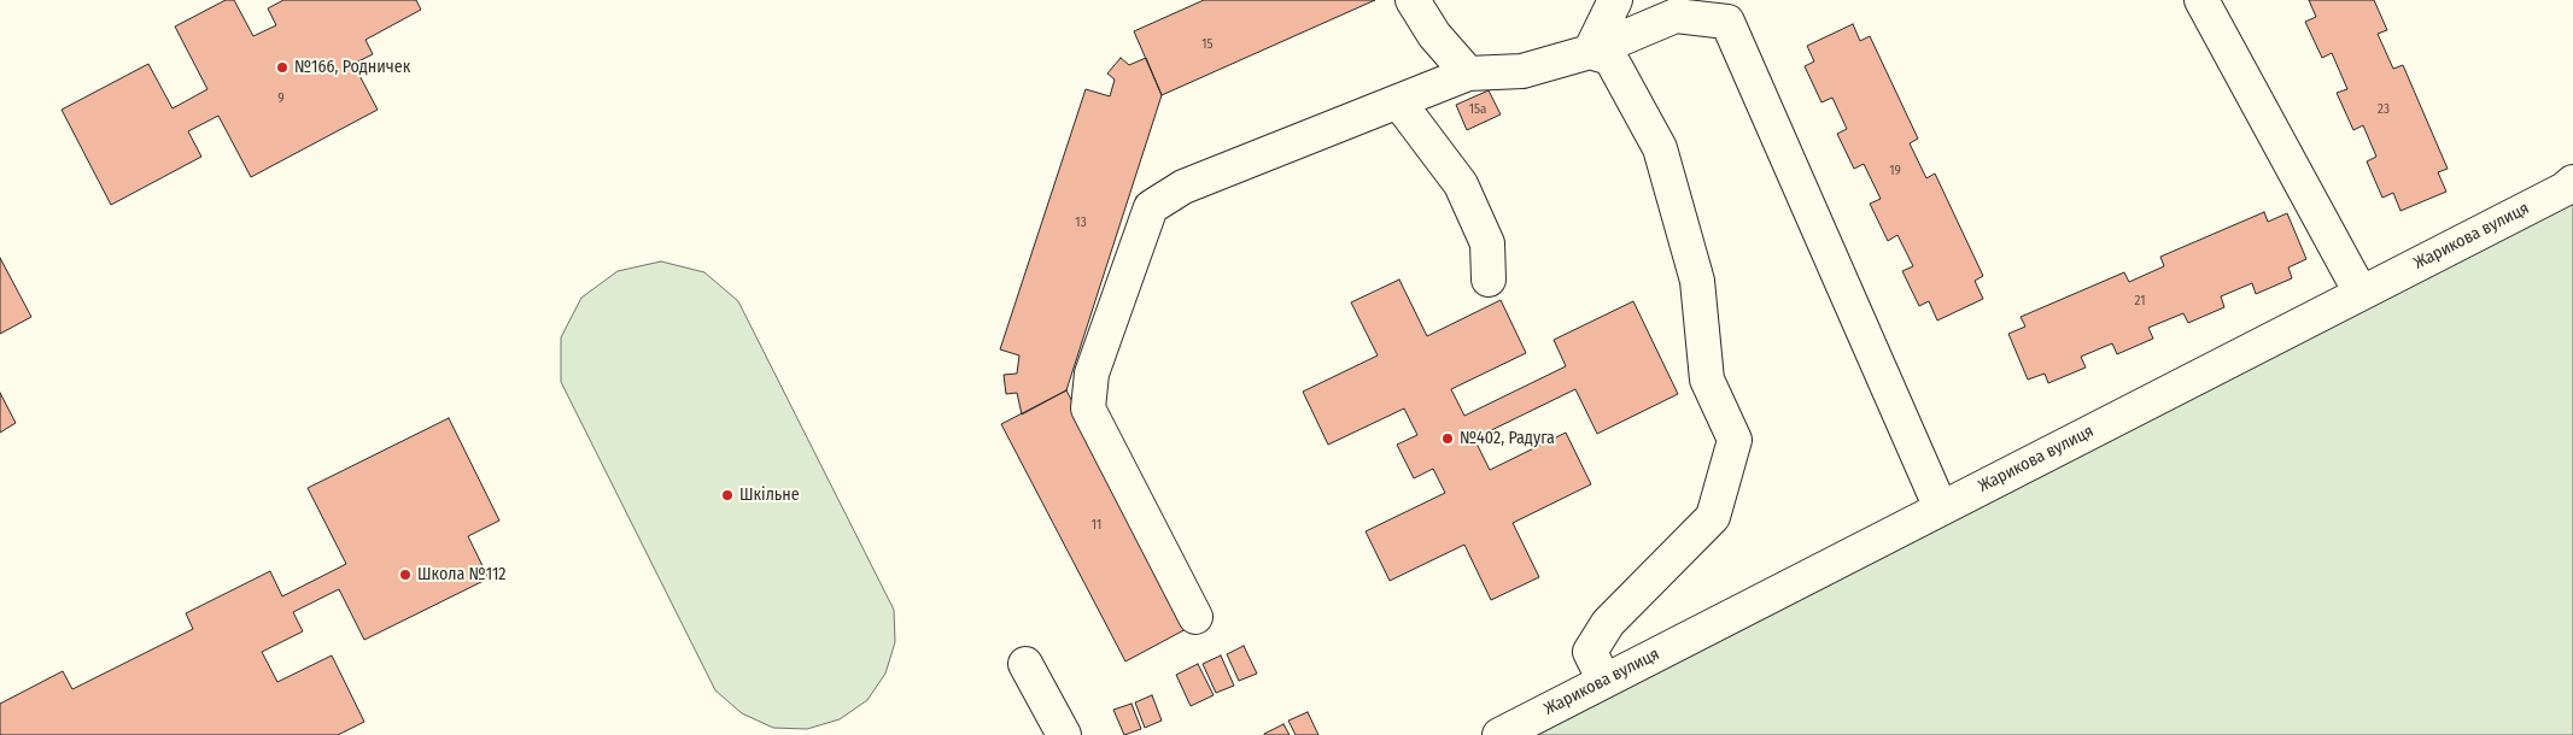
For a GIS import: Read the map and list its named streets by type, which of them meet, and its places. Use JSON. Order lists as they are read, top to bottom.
{
  "streets": {
    "street": ["Жарикова вулиця"]
  },
  "places": [
    "№166, Родничек",
    "№402, Радуга",
    "Шкільне",
    "Школа №112"
  ],
  "house_numbers": [
    "15",
    "9",
    "15а",
    "23",
    "19",
    "13",
    "21",
    "11"
  ]
}
